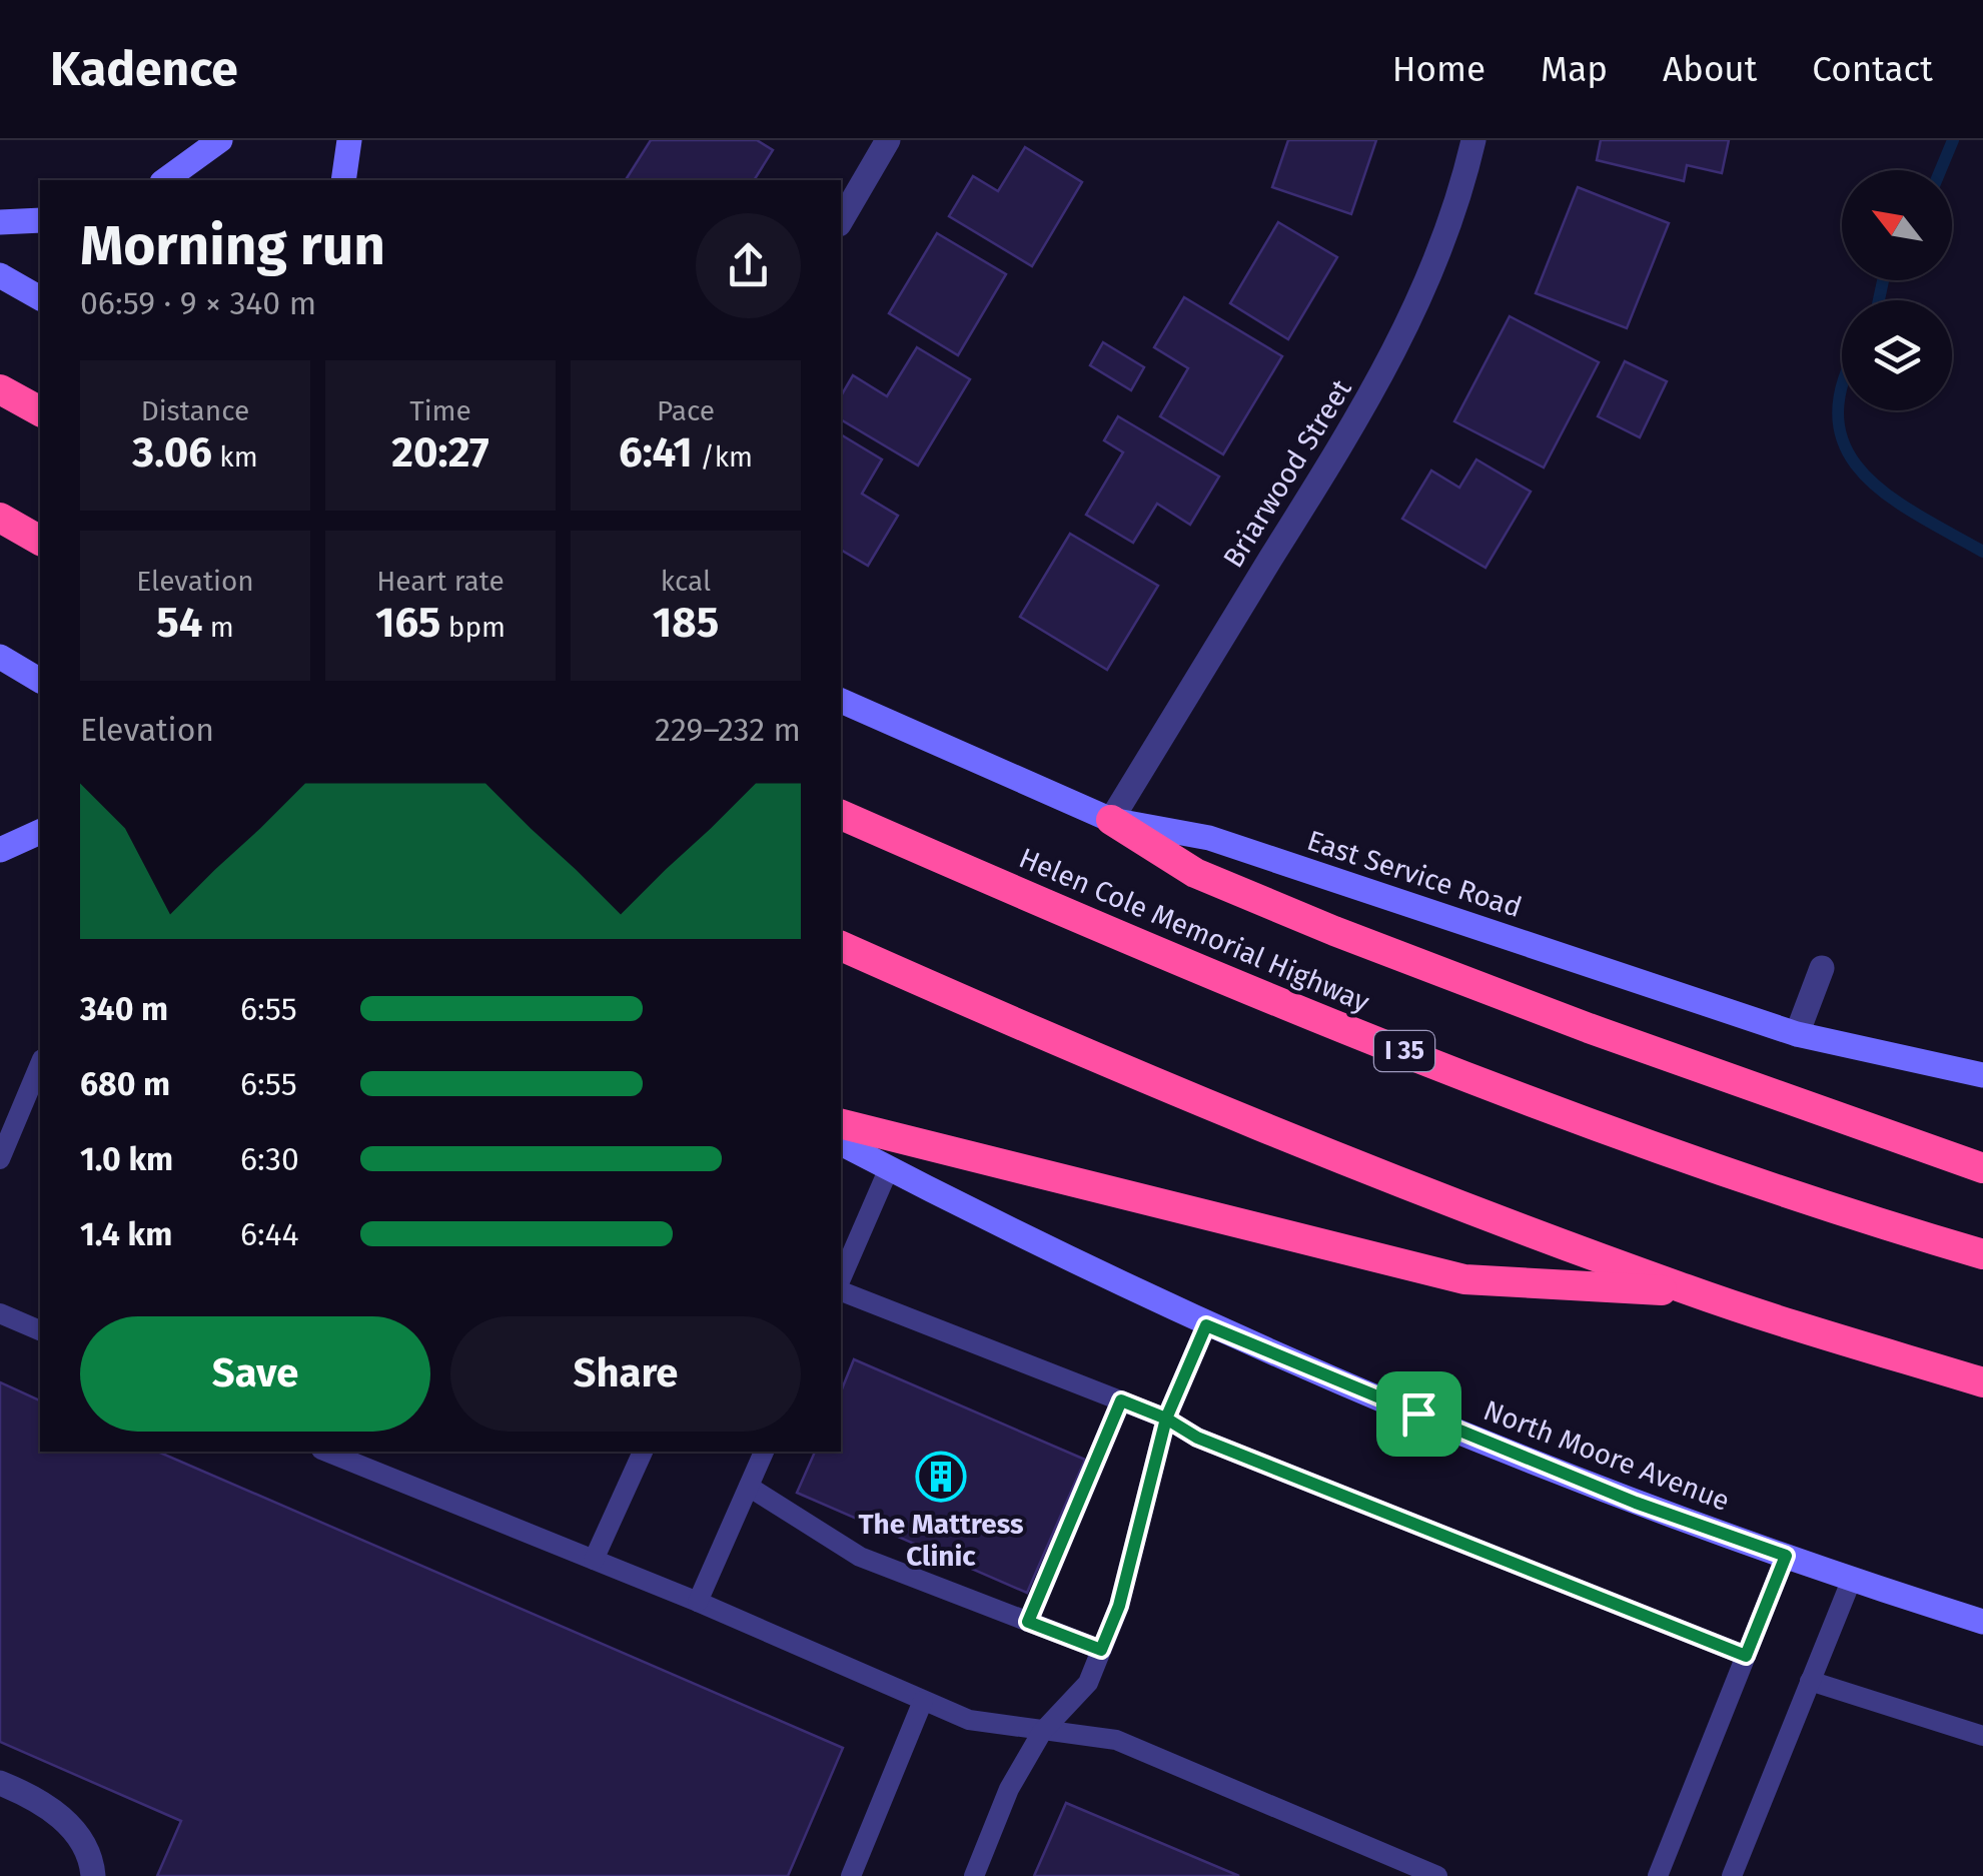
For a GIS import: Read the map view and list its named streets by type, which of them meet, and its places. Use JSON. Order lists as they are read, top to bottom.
{
  "streets": {
    "highway": ["Helen Cole Memorial Highway", "I 35"],
    "main road": ["East Service Road", "North Moore Avenue"],
    "street": ["Briarwood Street"]
  },
  "crossings": [
    ["Briarwood Street", "East Service Road"]
  ],
  "places": {
    "building": ["The Mattress Clinic"]
  },
  "north": "top left",
  "page": {
    "header": "Kadence",
    "nav": [
      "Home",
      "Map",
      "About",
      "Contact"
    ],
    "heading": ["Morning run", "06:59 · 9 × 340 m"],
    "stats": [
      ["Distance", "3.06 km"],
      ["Time", "20:27"],
      ["Pace", "6:41 /km"],
      ["Elevation", "54 m"],
      ["Heart rate", "165 bpm"],
      ["kcal", "185"]
    ],
    "chart": ["Elevation", "229–232 m"],
    "list": [
      {
        "name": "340 m",
        "note": "6:55"
      },
      {
        "name": "680 m",
        "note": "6:55"
      },
      {
        "name": "1.0 km",
        "note": "6:30"
      },
      {
        "name": "1.4 km",
        "note": "6:44"
      }
    ],
    "buttons": ["Save", "Share"]
  }
}
